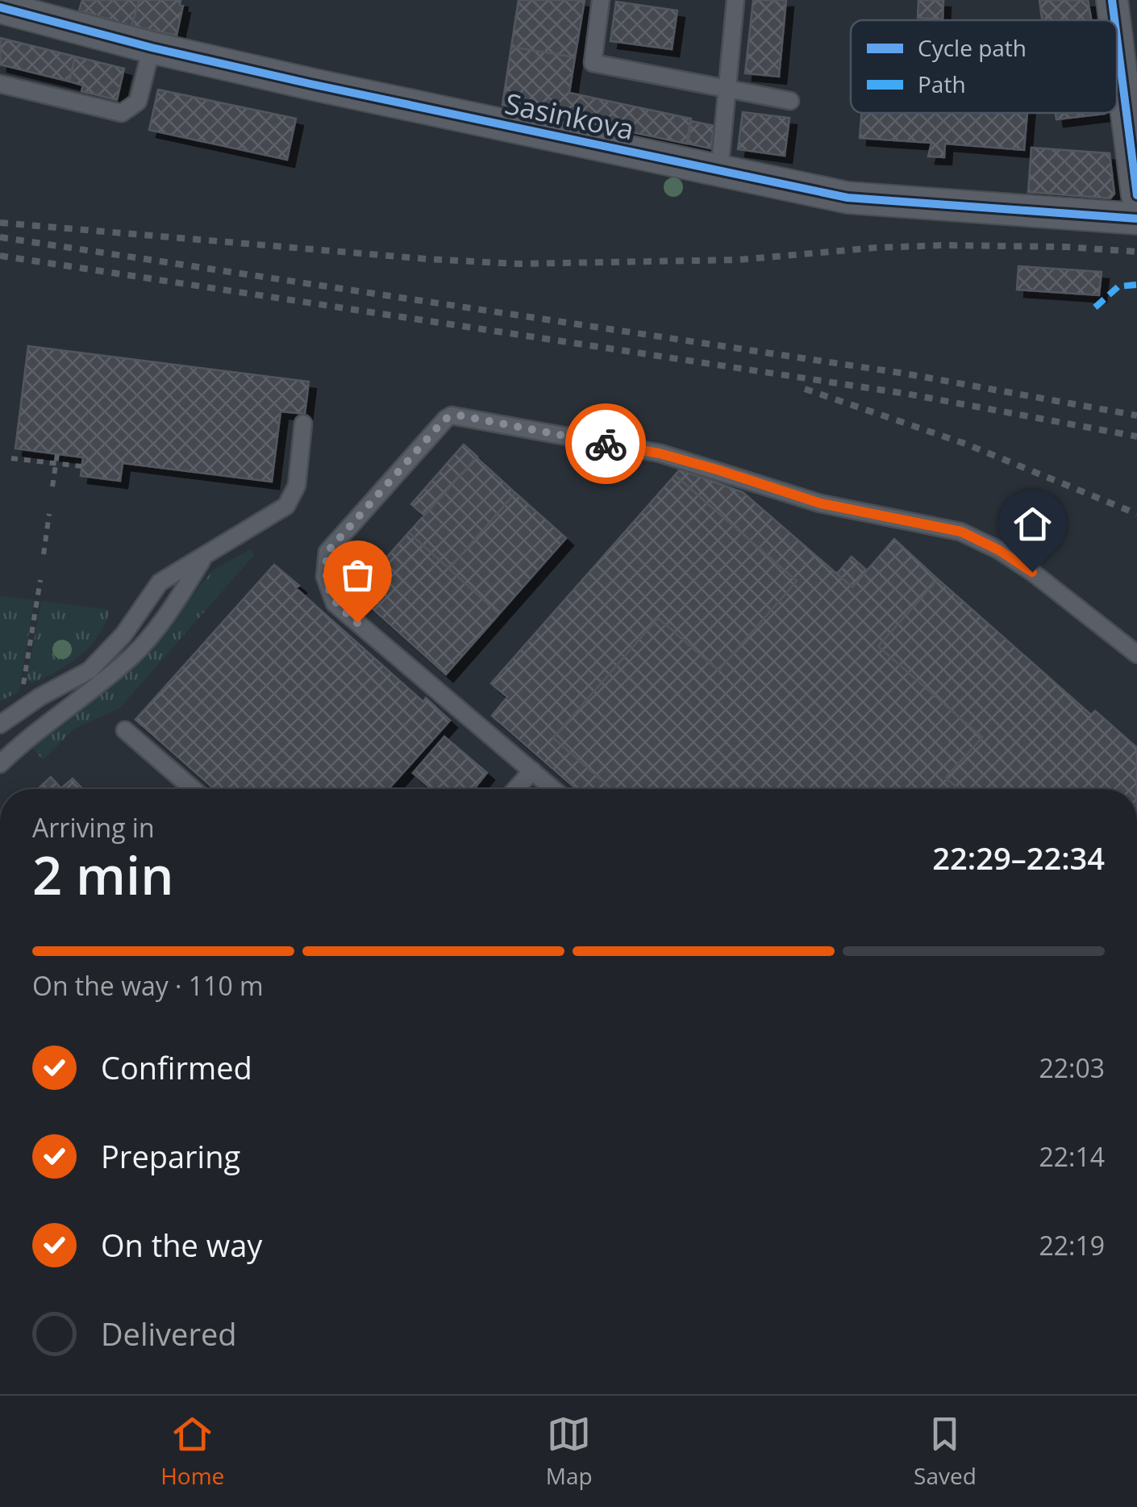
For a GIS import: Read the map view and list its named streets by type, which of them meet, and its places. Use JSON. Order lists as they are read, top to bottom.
{
  "streets": {
    "street": ["Sasinkova"]
  },
  "legend": ["Cycle path", "Path"],
  "page": {
    "heading": ["2 min", "Arriving in", "22:29–22:34"],
    "bar": "On the way · 110 m",
    "list": [
      ["Confirmed", "22:03"],
      ["Preparing", "22:14"],
      ["On the way", "22:19"],
      "Delivered"
    ],
    "tabs": ["Home", "Map", "Saved"]
  }
}
